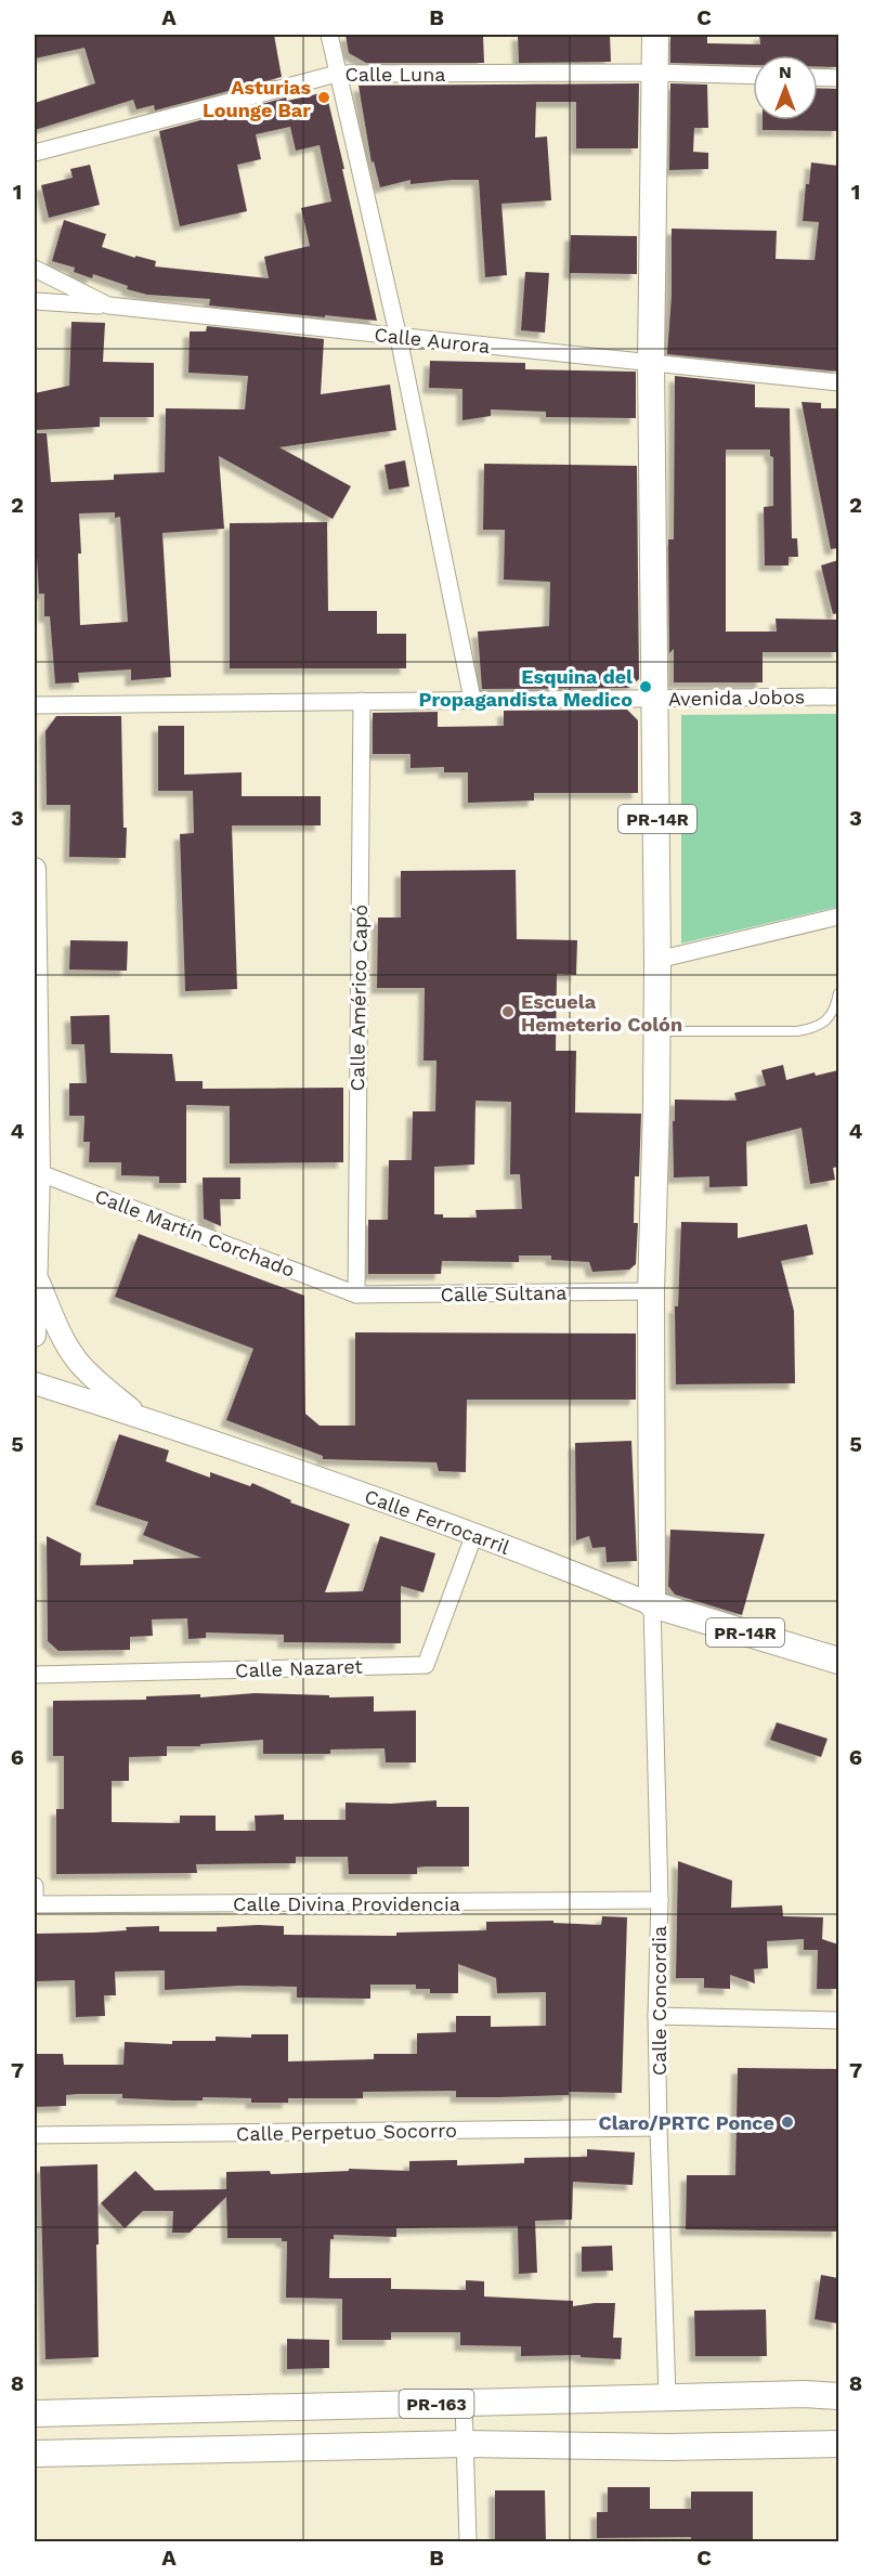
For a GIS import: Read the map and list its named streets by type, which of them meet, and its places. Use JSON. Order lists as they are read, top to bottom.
{
  "streets": {
    "main road": ["PR-14R", "Calle Ferrocarril", "PR-163"],
    "street": [
      "Calle Luna",
      "Calle Aurora",
      "Avenida Jobos",
      "Calle Américo Capó",
      "Calle Martín Corchado",
      "Calle Sultana",
      "Calle Nazaret",
      "Calle Divina Providencia",
      "Calle Concordia",
      "Calle Perpetuo Socorro"
    ]
  },
  "crossings": [
    ["Calle Luna", "PR-14R"],
    ["Calle Aurora", "PR-14R"],
    ["Avenida Jobos", "PR-14R"],
    ["Avenida Jobos", "Calle Américo Capó"],
    ["PR-14R", "Calle Sultana"],
    ["PR-14R", "Calle Ferrocarril"],
    ["PR-14R", "Calle Concordia"],
    ["Calle Américo Capó", "Calle Martín Corchado"],
    ["Calle Américo Capó", "Calle Sultana"],
    ["Calle Martín Corchado", "Calle Sultana"],
    ["Calle Ferrocarril", "Calle Nazaret"],
    ["Calle Ferrocarril", "Calle Concordia"],
    ["Calle Divina Providencia", "Calle Concordia"],
    ["Calle Concordia", "Calle Perpetuo Socorro"],
    ["Calle Concordia", "PR-163"]
  ],
  "places": [
    "Asturias Lounge Bar",
    "Esquina del Propagandista Medico",
    "Escuela Hemeterio Colón",
    "Claro/PRTC Ponce"
  ],
  "north": "top",
  "grid": {
    "columns": ["A", "B", "C"],
    "rows": [
      "1",
      "2",
      "3",
      "4",
      "5",
      "6",
      "7",
      "8"
    ]
  }
}
